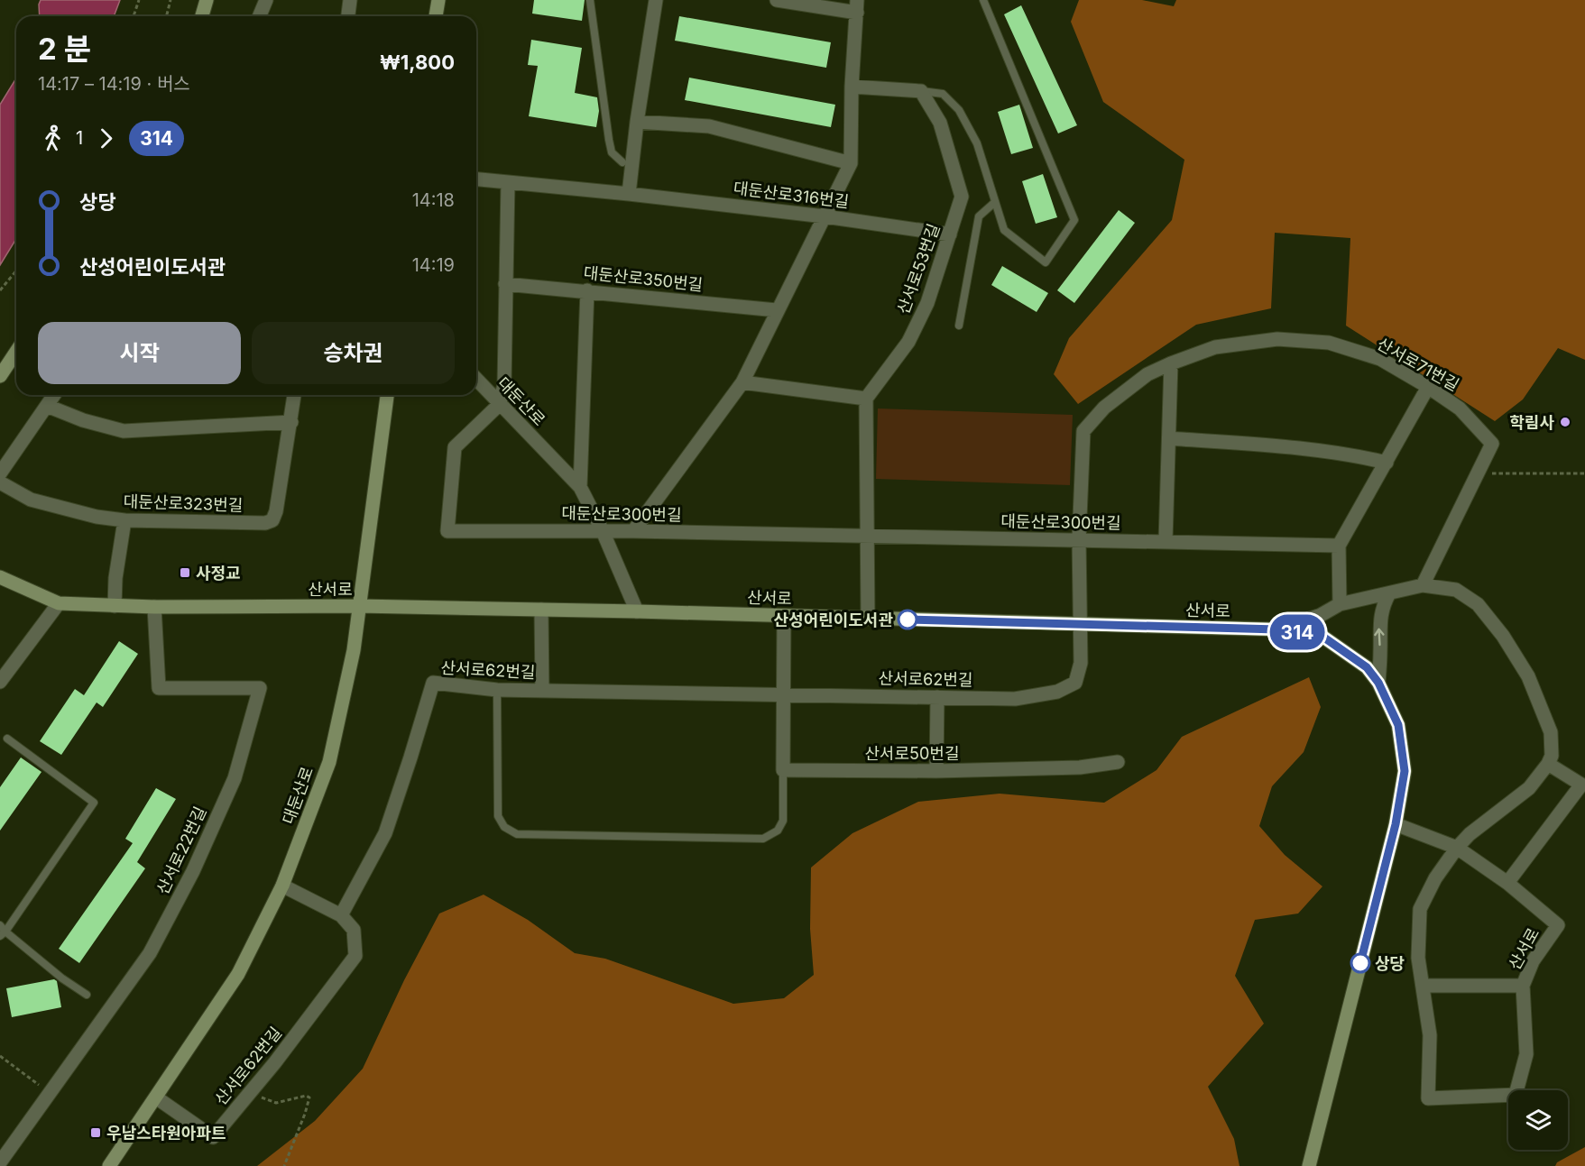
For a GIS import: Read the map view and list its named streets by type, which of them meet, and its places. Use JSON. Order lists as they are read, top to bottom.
{
  "streets": {
    "main road": ["대둔산로", "산서로"],
    "street": [
      "대둔산로316번길",
      "산서로53번길",
      "대둔산로350번길",
      "산서로71번길",
      "대둔산로323번길",
      "대둔산로300번길",
      "산서로62번길",
      "산서로50번길",
      "산서로22번길"
    ]
  },
  "crossings": [
    ["대둔산로316번길", "산서로53번길"],
    ["산서로71번길", "대둔산로300번길"],
    ["산서로71번길", "산서로"],
    ["산서로71번길", "산서로62번길"],
    ["대둔산로", "대둔산로300번길"],
    ["대둔산로", "산서로"],
    ["대둔산로", "산서로62번길"],
    ["산서로", "산서로62번길"],
    ["산서로", "산서로22번길"]
  ],
  "places": {
    "other": ["학림사", "산성어린이도서관", "상당"],
    "transit": ["사정교", "우남스타원아파트"]
  },
  "lines": ["bus line 314"],
  "page": {
    "on_map": "314",
    "heading": ["2 분", "14:17 – 14:19 · 버스", "₩1,800"],
    "legs": ["1", "314"],
    "list": [
      {
        "name": "상당",
        "value": "14:18"
      },
      {
        "name": "산성어린이도서관",
        "value": "14:19"
      }
    ],
    "buttons": ["시작", "승차권"]
  }
}
